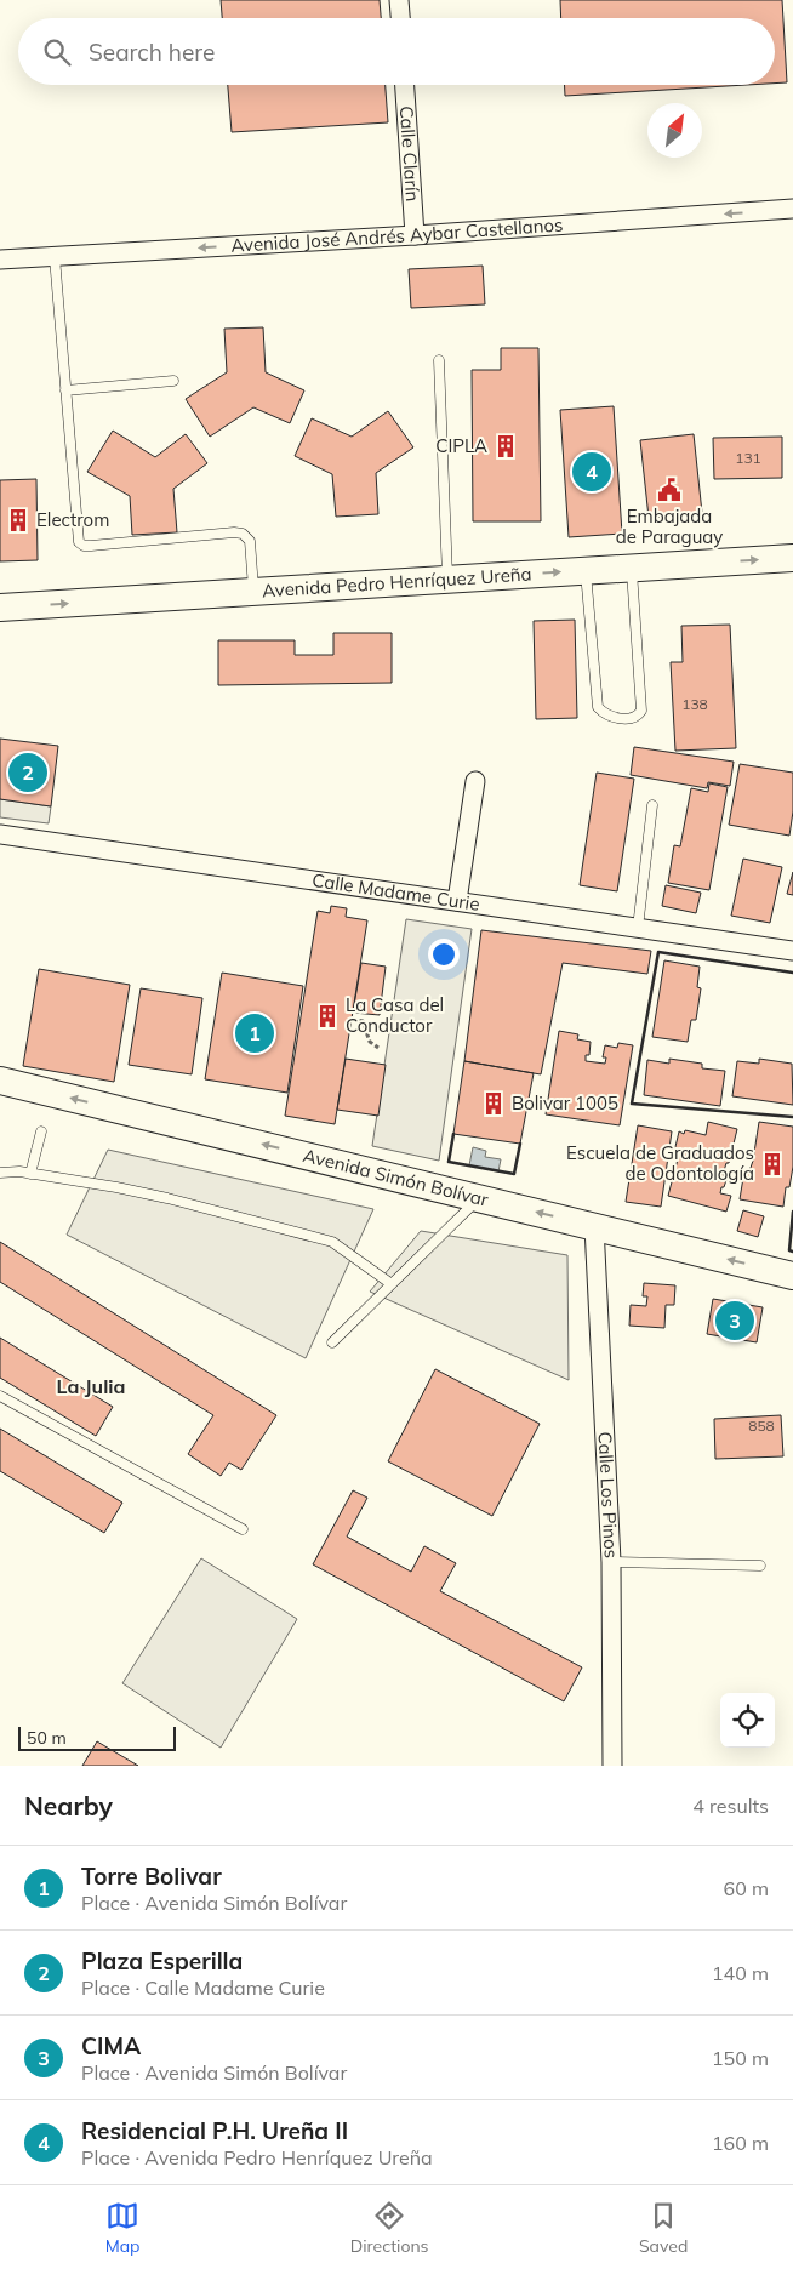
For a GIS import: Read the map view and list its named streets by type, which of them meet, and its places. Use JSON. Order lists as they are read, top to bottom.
{
  "streets": {
    "main road": ["Avenida Pedro Henríquez Ureña", "Avenida Simón Bolívar"],
    "street": [
      "Calle Clarín",
      "Avenida José Andrés Aybar Castellanos",
      "Calle Madame Curie",
      "Calle Los Pinos"
    ]
  },
  "crossings": [
    ["Calle Clarín", "Avenida José Andrés Aybar Castellanos"],
    ["Avenida Simón Bolívar", "Calle Los Pinos"]
  ],
  "one_way": ["Avenida José Andrés Aybar Castellanos", "Avenida Pedro Henríquez Ureña", "Avenida Simón Bolívar"],
  "districts": ["La Julia"],
  "places": {
    "building": [
      "CIPLA",
      "Electrom",
      "La Casa del Conductor",
      "Bolivar 1005",
      "Escuela de Graduados de Odontología"
    ],
    "public building": ["Embajada de Paraguay"]
  },
  "house_numbers": ["131", "138", "858"],
  "scale_bar": "50 m",
  "north": "top right",
  "page": {
    "search": "Search here",
    "pins": [
      "4",
      "2",
      "1",
      "3"
    ],
    "scale": "50 m",
    "heading": ["Nearby", "4 results"],
    "list": [
      {
        "mark": "1",
        "name": "Torre Bolivar",
        "note": "Place · Avenida Simón Bolívar",
        "value": "60 m"
      },
      {
        "mark": "2",
        "name": "Plaza Esperilla",
        "note": "Place · Calle Madame Curie",
        "value": "140 m"
      },
      {
        "mark": "3",
        "name": "CIMA",
        "note": "Place · Avenida Simón Bolívar",
        "value": "150 m"
      },
      {
        "mark": "4",
        "name": "Residencial P.H. Ureña II",
        "note": "Place · Avenida Pedro Henríquez Ureña",
        "value": "160 m"
      }
    ],
    "nav": ["Map", "Directions", "Saved"]
  }
}
